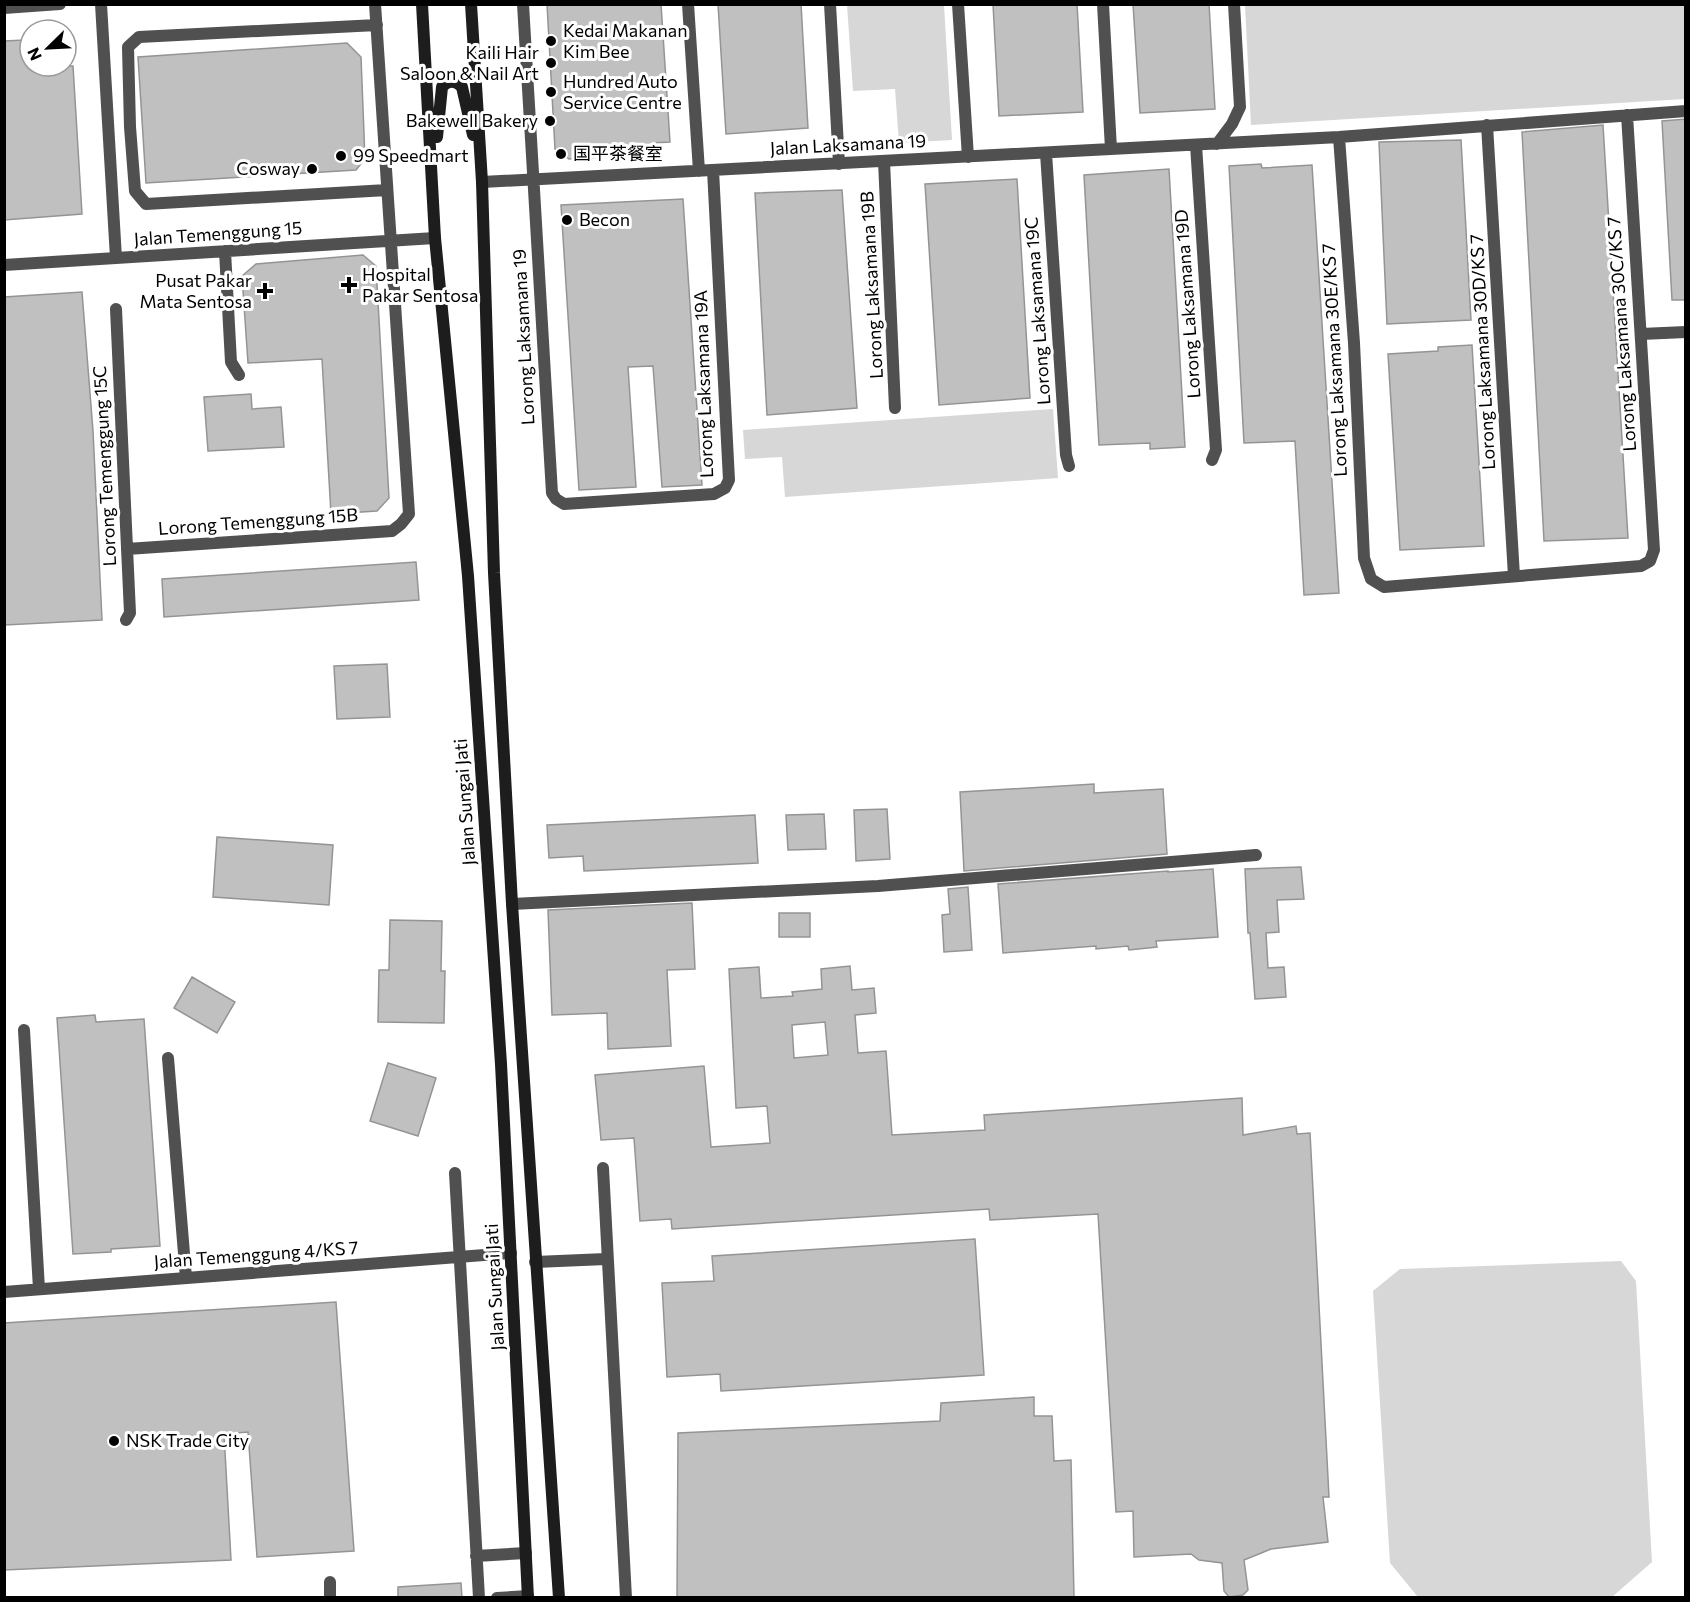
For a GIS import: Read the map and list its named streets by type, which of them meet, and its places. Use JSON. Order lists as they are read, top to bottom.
{
  "streets": {
    "main road": ["Jalan Sungai Jati"],
    "street": [
      "Jalan Laksamana 19",
      "Jalan Temenggung 15",
      "Lorong Laksamana 19B",
      "Lorong Laksamana 19D",
      "Lorong Laksamana 19C",
      "Lorong Laksamana 30C/KS 7",
      "Lorong Laksamana 19",
      "Lorong Laksamana 30D/KS 7",
      "Lorong Laksamana 30E/KS 7",
      "Lorong Laksamana 19A",
      "Lorong Temenggung 15C",
      "Lorong Temenggung 15B",
      "Jalan Temenggung 4/KS 7"
    ]
  },
  "crossings": [
    ["Jalan Laksamana 19", "Lorong Laksamana 19B"],
    ["Jalan Laksamana 19", "Lorong Laksamana 19D"],
    ["Jalan Laksamana 19", "Lorong Laksamana 19C"],
    ["Jalan Laksamana 19", "Lorong Laksamana 30C/KS 7"],
    ["Jalan Laksamana 19", "Lorong Laksamana 19"],
    ["Jalan Laksamana 19", "Lorong Laksamana 30D/KS 7"],
    ["Jalan Laksamana 19", "Lorong Laksamana 30E/KS 7"],
    ["Jalan Laksamana 19", "Lorong Laksamana 19A"],
    ["Jalan Temenggung 15", "Lorong Temenggung 15B"],
    ["Jalan Temenggung 15", "Jalan Sungai Jati"],
    ["Lorong Laksamana 30C/KS 7", "Lorong Laksamana 30D/KS 7"],
    ["Lorong Laksamana 30C/KS 7", "Lorong Laksamana 30E/KS 7"],
    ["Lorong Laksamana 19", "Lorong Laksamana 19A"],
    ["Lorong Laksamana 30D/KS 7", "Lorong Laksamana 30E/KS 7"],
    ["Lorong Temenggung 15C", "Lorong Temenggung 15B"],
    ["Jalan Sungai Jati", "Jalan Temenggung 4/KS 7"]
  ],
  "places": {
    "other": [
      "Kedai Makanan Kim Bee",
      "Kaili Hair Saloon & Nail Art",
      "Hundred Auto Service Centre",
      "Bakewell Bakery",
      "国平茶餐室",
      "99 Speedmart",
      "Cosway",
      "Becon",
      "NSK Trade City"
    ],
    "health": ["Hospital Pakar Sentosa", "Pusat Pakar Mata Sentosa"]
  },
  "north": "bottom left"
}
